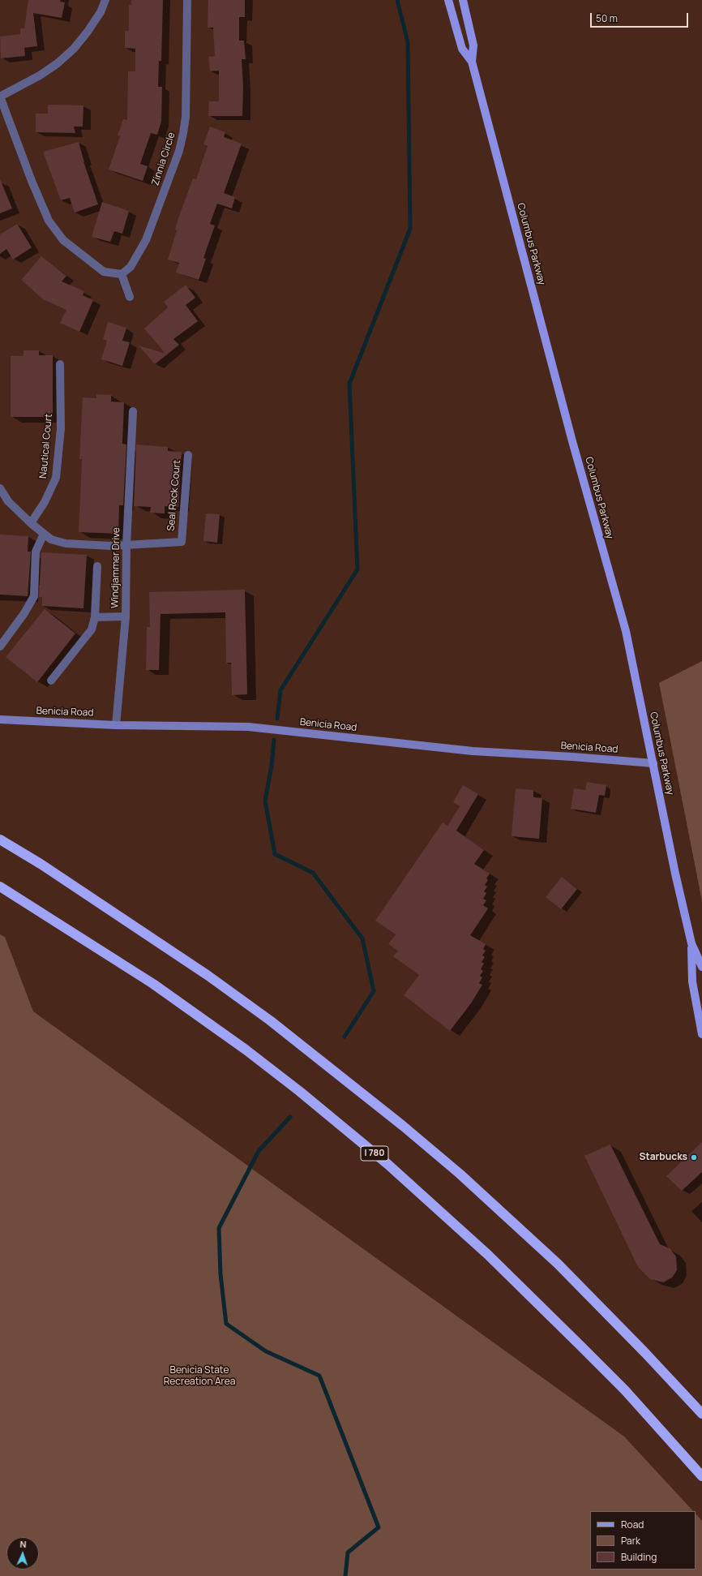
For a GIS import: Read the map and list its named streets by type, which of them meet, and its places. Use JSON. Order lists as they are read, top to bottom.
{
  "streets": {
    "highway": ["I 780"],
    "main road": ["Columbus Parkway", "Benicia Road"],
    "street": [
      "Zinnia Circle",
      "Nautical Court",
      "Seal Rock Court",
      "Windjammer Drive"
    ]
  },
  "crossings": [
    ["Columbus Parkway", "Benicia Road"],
    ["Seal Rock Court", "Windjammer Drive"],
    ["Windjammer Drive", "Benicia Road"]
  ],
  "parks": ["Benicia State Recreation Area"],
  "places": ["Starbucks"],
  "legend": ["Road", "Park", "Building"],
  "scale_bar": "50 m",
  "north": "top"
}
